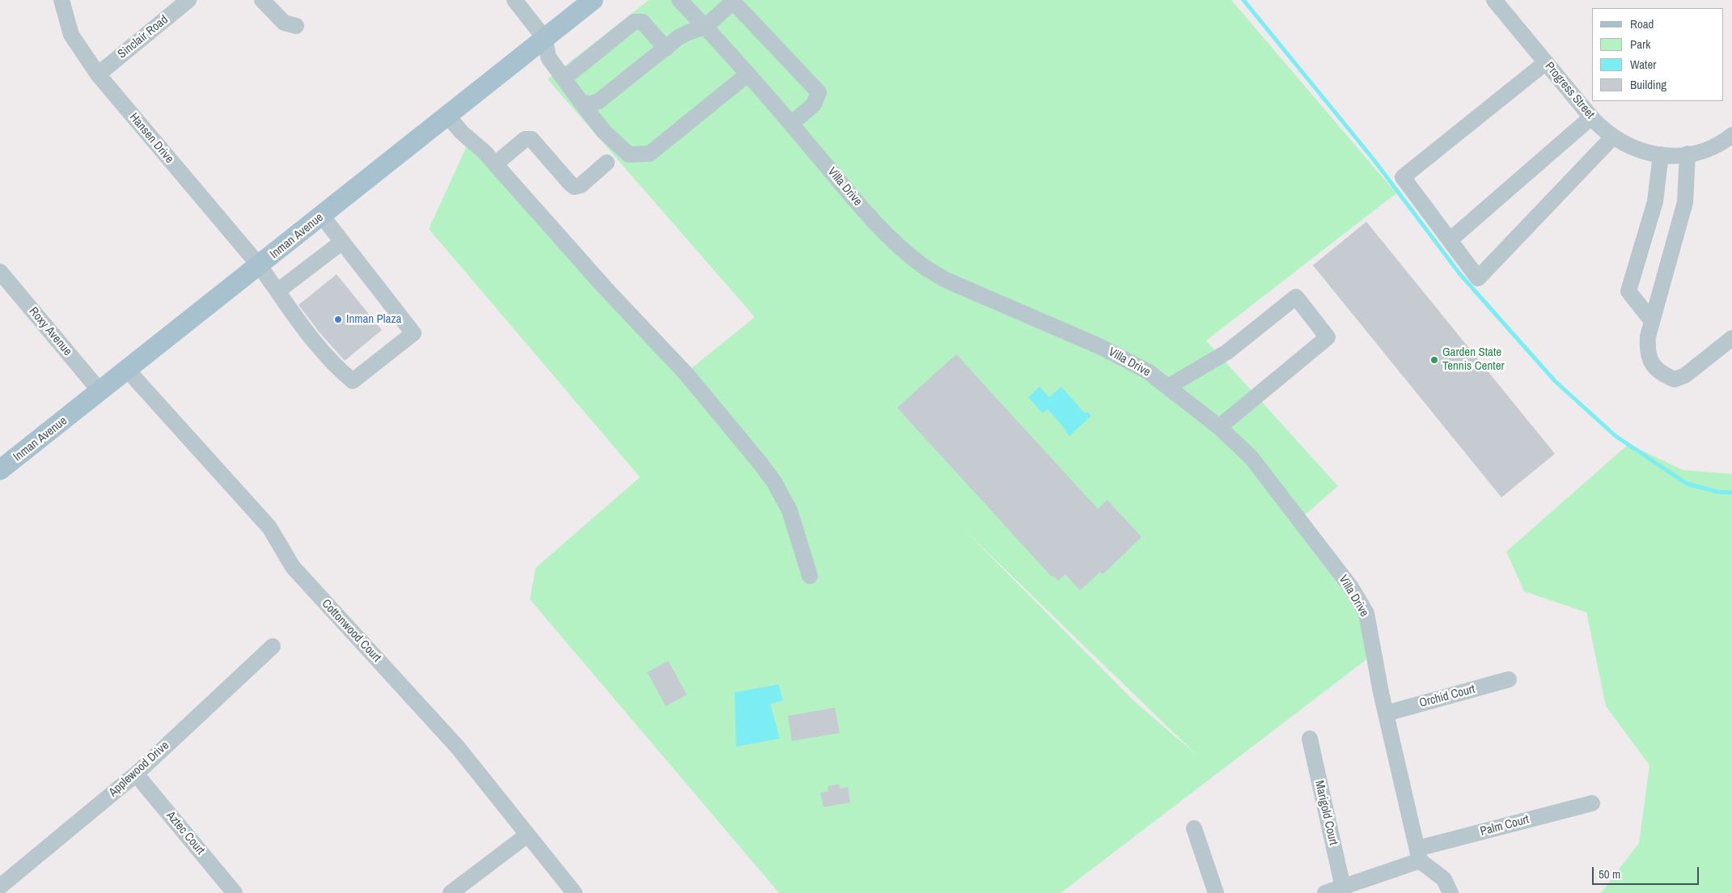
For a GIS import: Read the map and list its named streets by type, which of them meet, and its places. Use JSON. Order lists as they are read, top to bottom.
{
  "streets": {
    "main road": ["Inman Avenue"],
    "street": [
      "Sinclair Road",
      "Progress Street",
      "Hansen Drive",
      "Villa Drive",
      "Roxy Avenue",
      "Cottonwood Court",
      "Orchid Court",
      "Applewood Drive",
      "Marigold Court",
      "Palm Court",
      "Aztec Court"
    ]
  },
  "crossings": [
    ["Sinclair Road", "Hansen Drive"],
    ["Hansen Drive", "Inman Avenue"],
    ["Villa Drive", "Orchid Court"],
    ["Villa Drive", "Palm Court"],
    ["Inman Avenue", "Roxy Avenue"],
    ["Inman Avenue", "Cottonwood Court"],
    ["Applewood Drive", "Aztec Court"],
    ["Marigold Court", "Palm Court"]
  ],
  "places": ["Inman Plaza", "Garden State Tennis Center"],
  "legend": [
    "Road",
    "Park",
    "Water",
    "Building"
  ],
  "scale_bar": "50 m"
}
